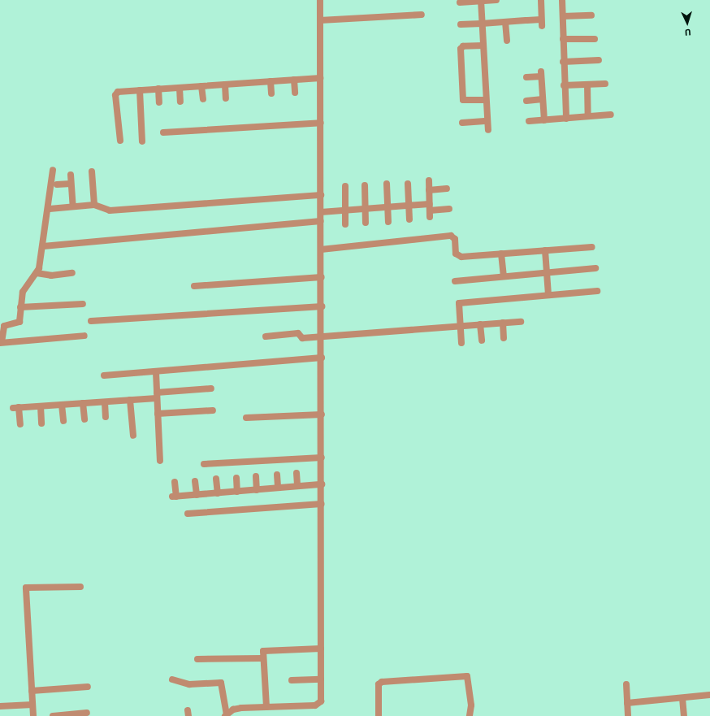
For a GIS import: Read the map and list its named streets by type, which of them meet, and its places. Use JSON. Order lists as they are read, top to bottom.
{
  "north": "bottom"
}
